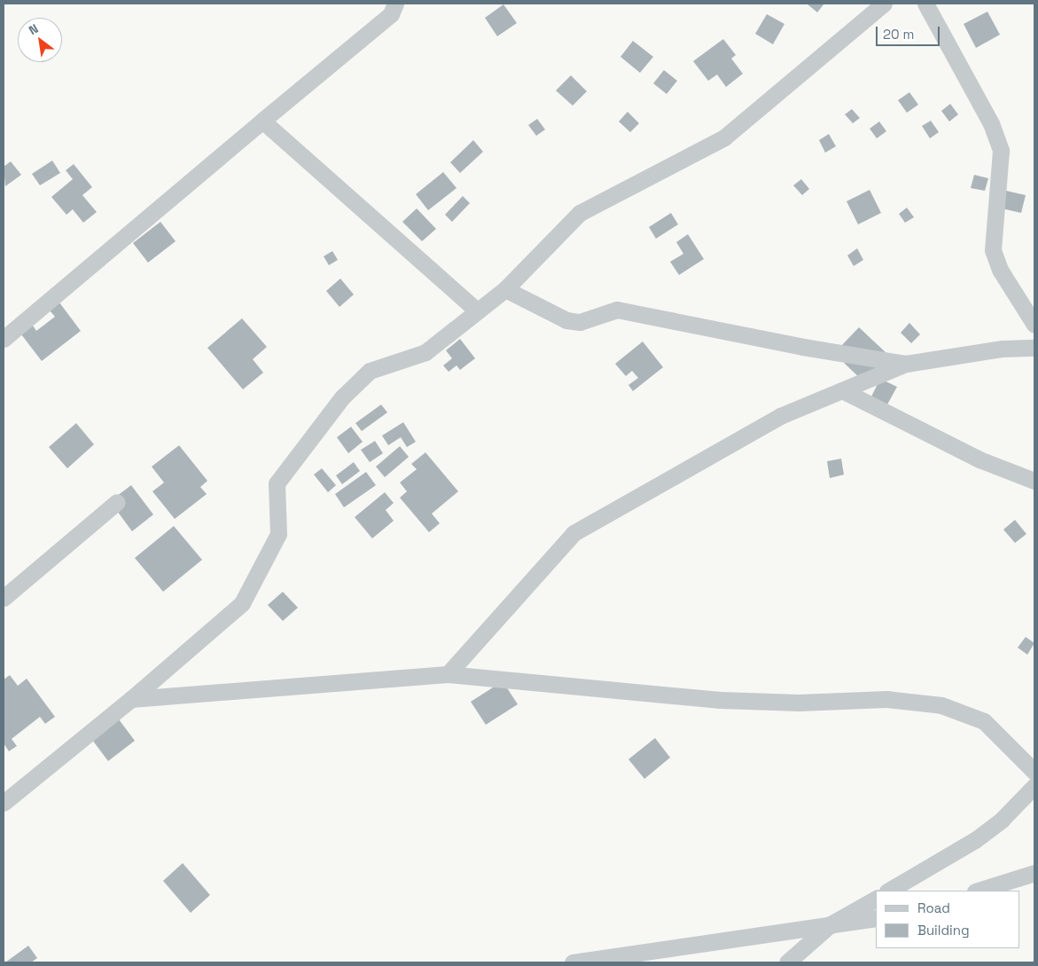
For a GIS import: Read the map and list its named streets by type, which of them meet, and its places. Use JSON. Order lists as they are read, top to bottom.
{
  "legend": ["Road", "Building"],
  "scale_bar": "20 m",
  "north": "top left"
}
